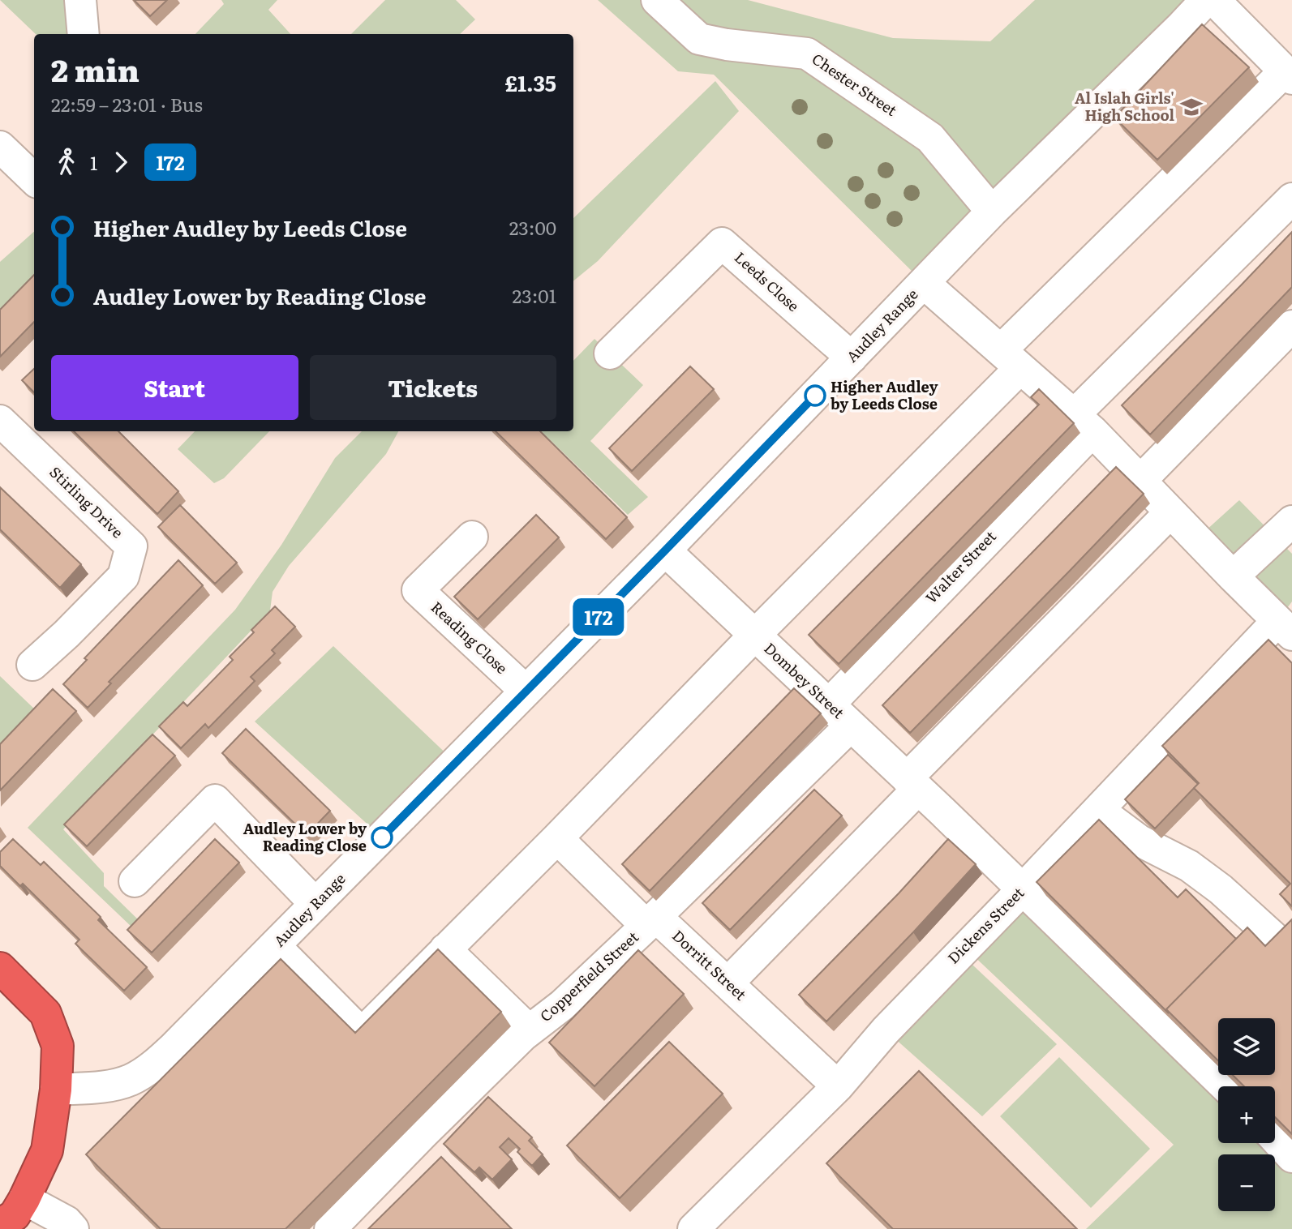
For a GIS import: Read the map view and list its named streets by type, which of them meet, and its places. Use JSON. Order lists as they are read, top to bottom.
{
  "streets": {
    "street": [
      "Chester Street",
      "Leeds Close",
      "Audley Range",
      "Stirling Drive",
      "Walter Street",
      "Reading Close",
      "Dombey Street",
      "Dickens Street",
      "Dorritt Street",
      "Copperfield Street"
    ]
  },
  "crossings": [
    ["Chester Street", "Audley Range"],
    ["Leeds Close", "Audley Range"],
    ["Audley Range", "Reading Close"],
    ["Audley Range", "Dombey Street"],
    ["Walter Street", "Dombey Street"],
    ["Dombey Street", "Dickens Street"],
    ["Dombey Street", "Copperfield Street"],
    ["Dickens Street", "Dorritt Street"],
    ["Dorritt Street", "Copperfield Street"]
  ],
  "places": {
    "school or university": ["Al Islah Girls' High School"],
    "other": ["Higher Audley by Leeds Close", "Audley Lower by Reading Close"]
  },
  "lines": ["bus line 172"],
  "page": {
    "on_map": "172",
    "heading": ["2 min", "22:59 – 23:01 · Bus", "£1.35"],
    "legs": ["1", "172"],
    "list": [
      {
        "name": "Higher Audley by Leeds Close",
        "value": "23:00"
      },
      {
        "name": "Audley Lower by Reading Close",
        "value": "23:01"
      }
    ],
    "buttons": ["Start", "Tickets"],
    "map_buttons": ["+", "−"]
  }
}
